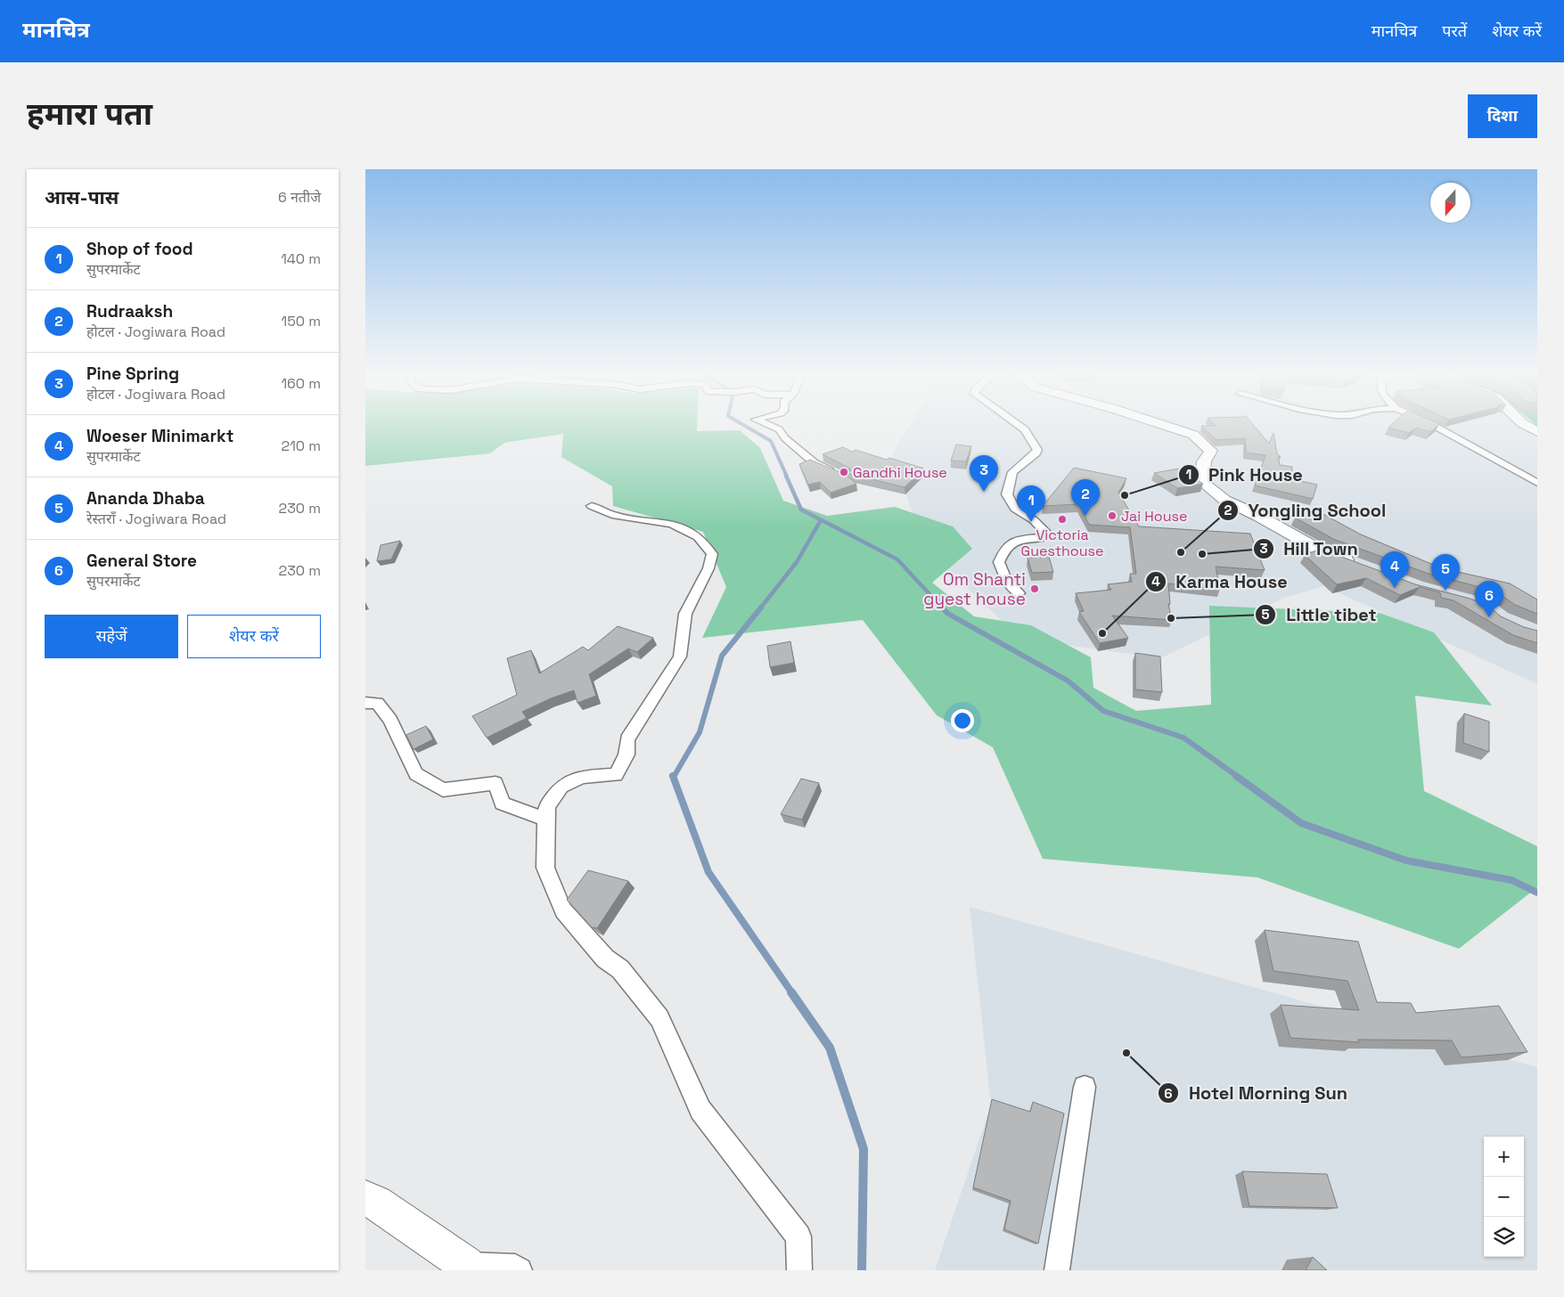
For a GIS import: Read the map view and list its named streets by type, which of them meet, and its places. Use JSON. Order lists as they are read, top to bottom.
{
  "places": [
    "Gandhi House",
    "Pink House",
    "Jai House",
    "Victoria Guesthouse",
    "Yongling School",
    "Hill Town",
    "Om Shanti gyest house",
    "Little tibet",
    "Karma House",
    "Hotel Morning Sun"
  ],
  "north": "bottom",
  "page": {
    "header": "मानचित्र",
    "nav": ["मानचित्र", "परतें", "शेयर करें"],
    "title": "हमारा पता",
    "buttons": [
      "दिशा",
      ["सहेजें", "शेयर करें"]
    ],
    "heading": ["आस-पास", "6 नतीजे"],
    "list": [
      {
        "mark": "1",
        "name": "Shop of food",
        "note": "सुपरमार्केट",
        "value": "140 m"
      },
      {
        "mark": "2",
        "name": "Rudraaksh",
        "note": "होटल · Jogiwara Road",
        "value": "150 m"
      },
      {
        "mark": "3",
        "name": "Pine Spring",
        "note": "होटल · Jogiwara Road",
        "value": "160 m"
      },
      {
        "mark": "4",
        "name": "Woeser Minimarkt",
        "note": "सुपरमार्केट",
        "value": "210 m"
      },
      {
        "mark": "5",
        "name": "Ananda Dhaba",
        "note": "रेस्तराँ · Jogiwara Road",
        "value": "230 m"
      },
      {
        "mark": "6",
        "name": "General Store",
        "note": "सुपरमार्केट",
        "value": "230 m"
      }
    ],
    "pins": [
      "3",
      "2",
      "1",
      "4",
      "5",
      "6"
    ],
    "map_buttons": ["+", "−"]
  }
}
